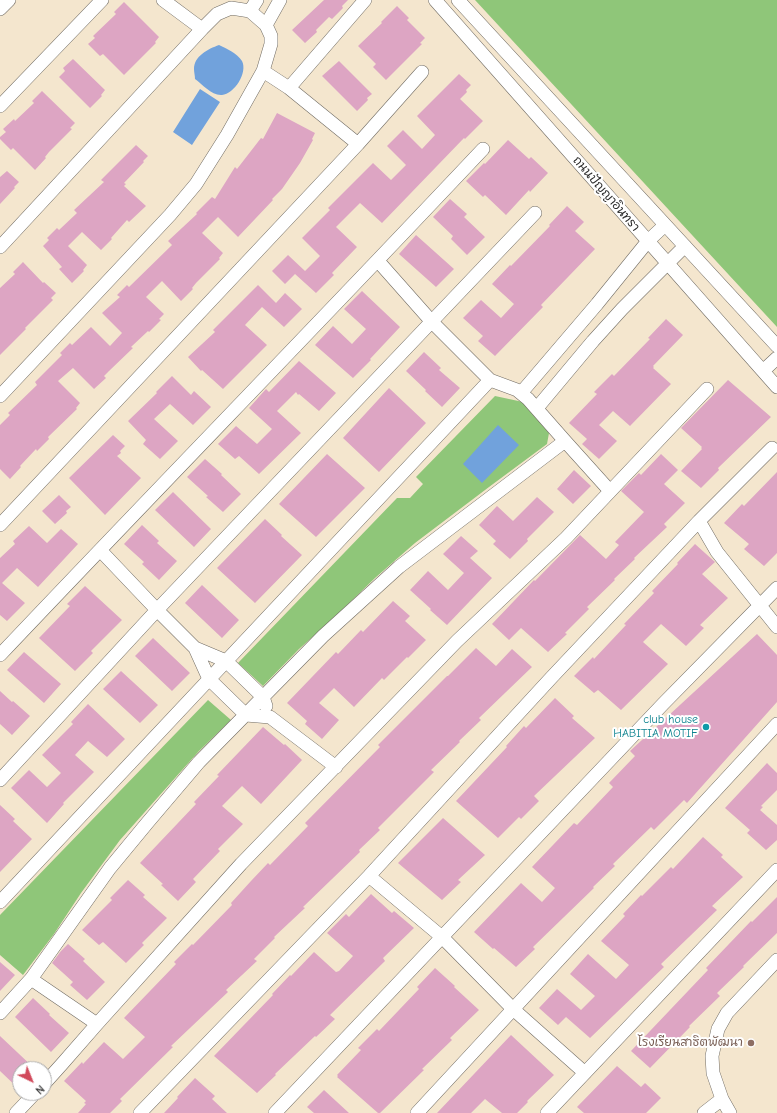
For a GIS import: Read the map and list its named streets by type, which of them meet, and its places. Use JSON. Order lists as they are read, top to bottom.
{
  "streets": {
    "street": ["ถนนปัญญาอินทรา"]
  },
  "places": ["club house HABITIA MOTIF", "โรงเรียนสาธิตพัฒนา"],
  "north": "bottom right"
}
